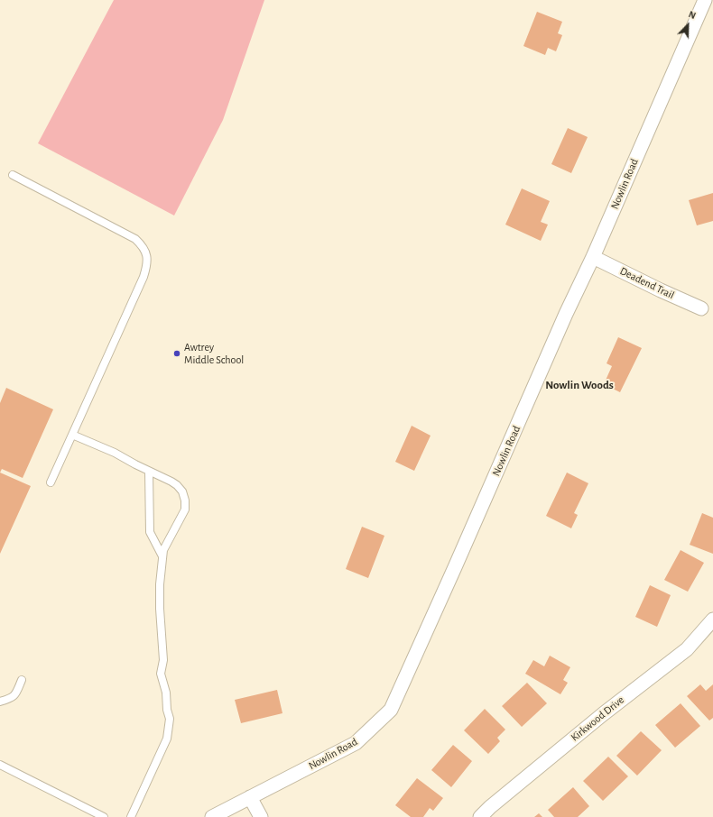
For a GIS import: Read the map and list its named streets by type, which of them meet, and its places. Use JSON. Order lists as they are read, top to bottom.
{
  "streets": {
    "street": ["Nowlin Road", "Deadend Trail", "Kirkwood Drive"]
  },
  "crossings": [
    ["Nowlin Road", "Deadend Trail"]
  ],
  "districts": ["Nowlin Woods"],
  "places": ["Awtrey Middle School"],
  "north": "top right"
}
